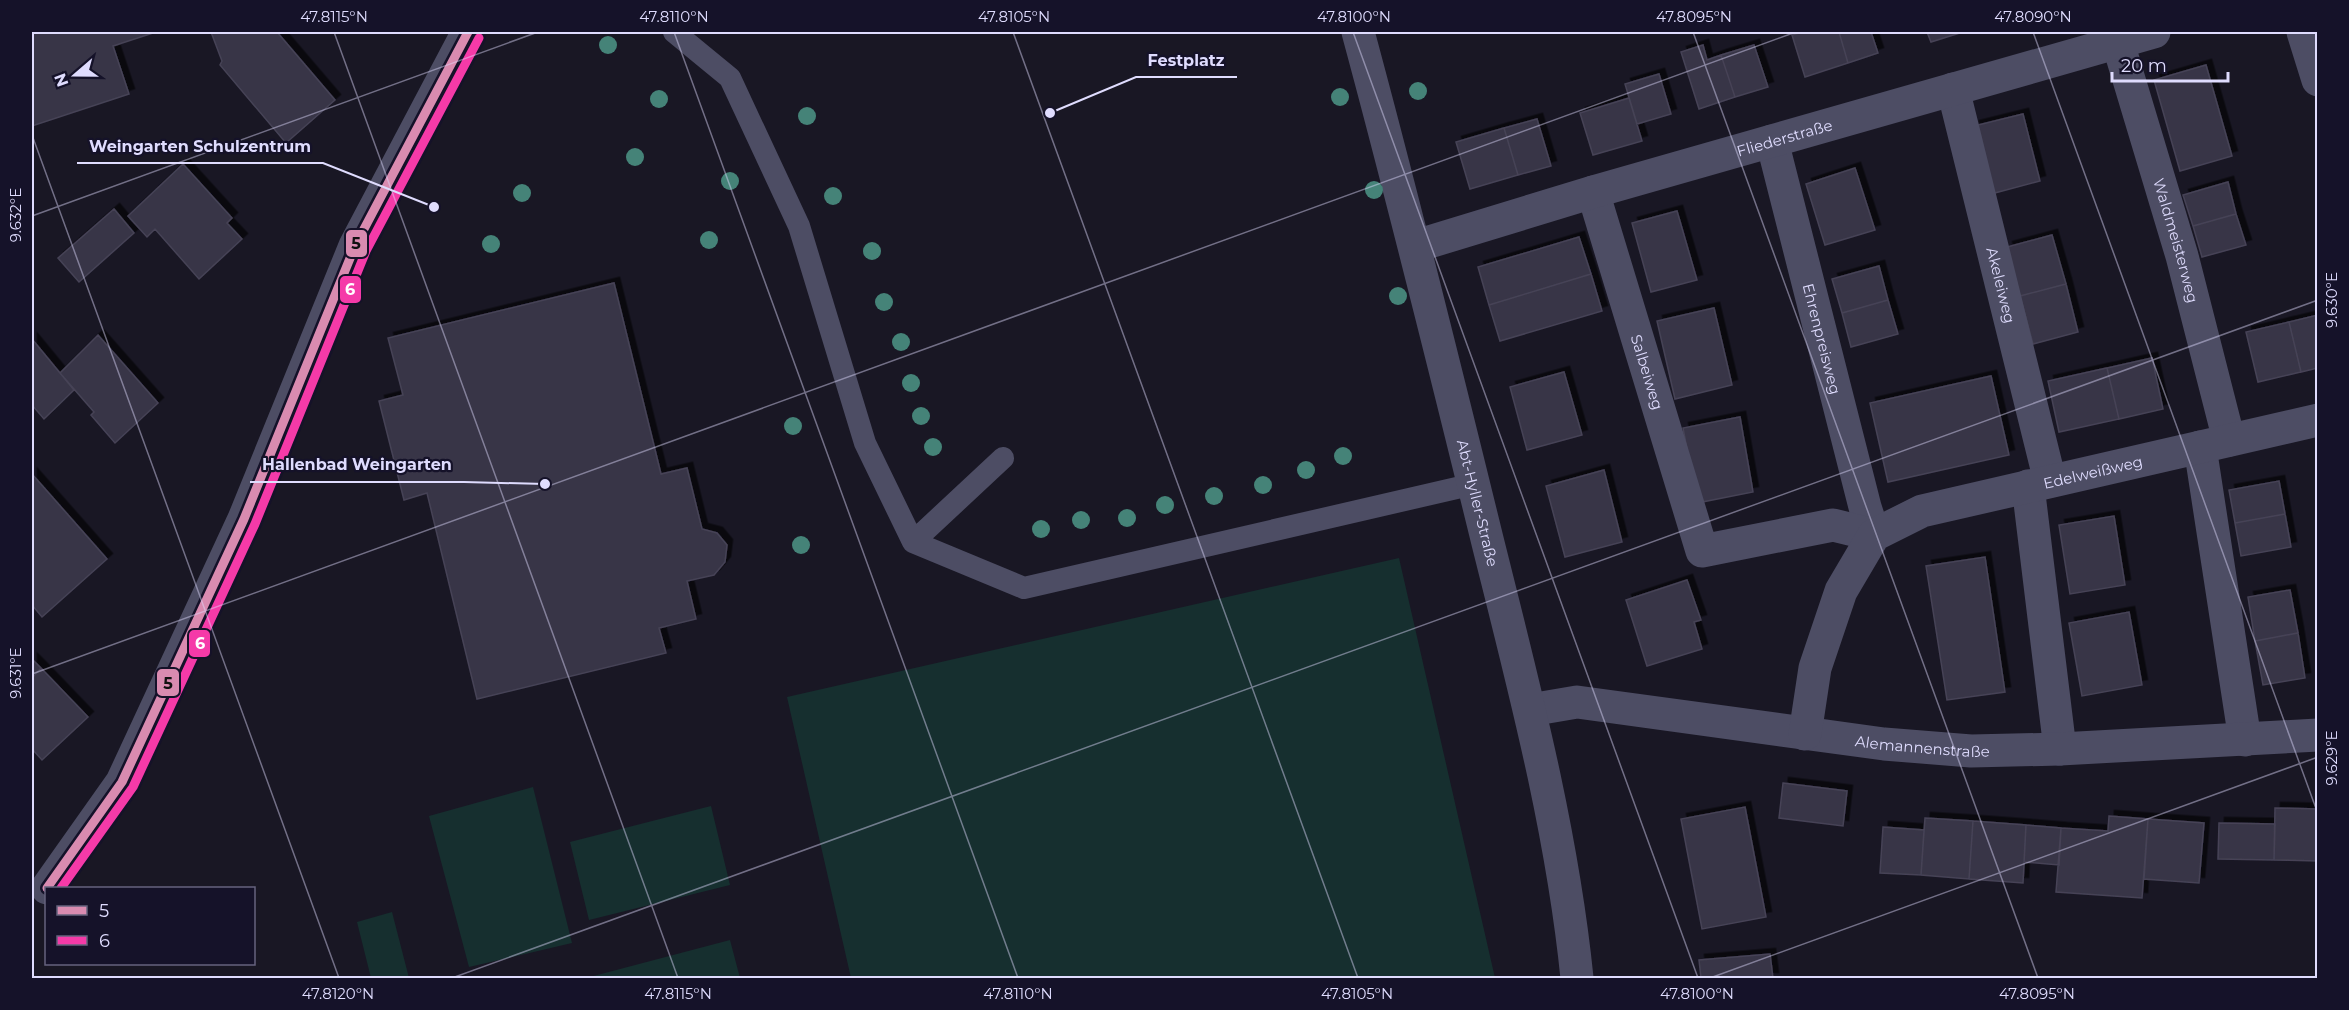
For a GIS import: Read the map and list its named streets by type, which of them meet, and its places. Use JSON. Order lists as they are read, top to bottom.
{
  "streets": {
    "street": [
      "Fliederstraße",
      "Waldmeisterweg",
      "Akeleiweg",
      "Ehrenpreisweg",
      "Salbeiweg",
      "Edelweißweg",
      "Abt-Hyller-Straße",
      "Alemannenstraße"
    ]
  },
  "crossings": [
    ["Fliederstraße", "Waldmeisterweg"],
    ["Fliederstraße", "Akeleiweg"],
    ["Fliederstraße", "Ehrenpreisweg"],
    ["Fliederstraße", "Salbeiweg"],
    ["Fliederstraße", "Abt-Hyller-Straße"],
    ["Waldmeisterweg", "Edelweißweg"],
    ["Waldmeisterweg", "Alemannenstraße"],
    ["Akeleiweg", "Edelweißweg"],
    ["Akeleiweg", "Alemannenstraße"],
    ["Ehrenpreisweg", "Salbeiweg"],
    ["Ehrenpreisweg", "Edelweißweg"],
    ["Salbeiweg", "Edelweißweg"],
    ["Abt-Hyller-Straße", "Alemannenstraße"]
  ],
  "places": ["Festplatz", "Weingarten Schulzentrum", "Hallenbad Weingarten"],
  "lines": ["transit line 5", "transit line 6"],
  "legend": ["5", "6"],
  "scale_bar": "20 m",
  "north": "left",
  "coordinates": [
    "47.8115°N",
    "47.8110°N",
    "47.8105°N",
    "47.8100°N",
    "47.8095°N",
    "47.8090°N",
    "9.632°E",
    "9.630°E",
    "9.631°E",
    "9.629°E",
    "47.8120°N"
  ]
}
